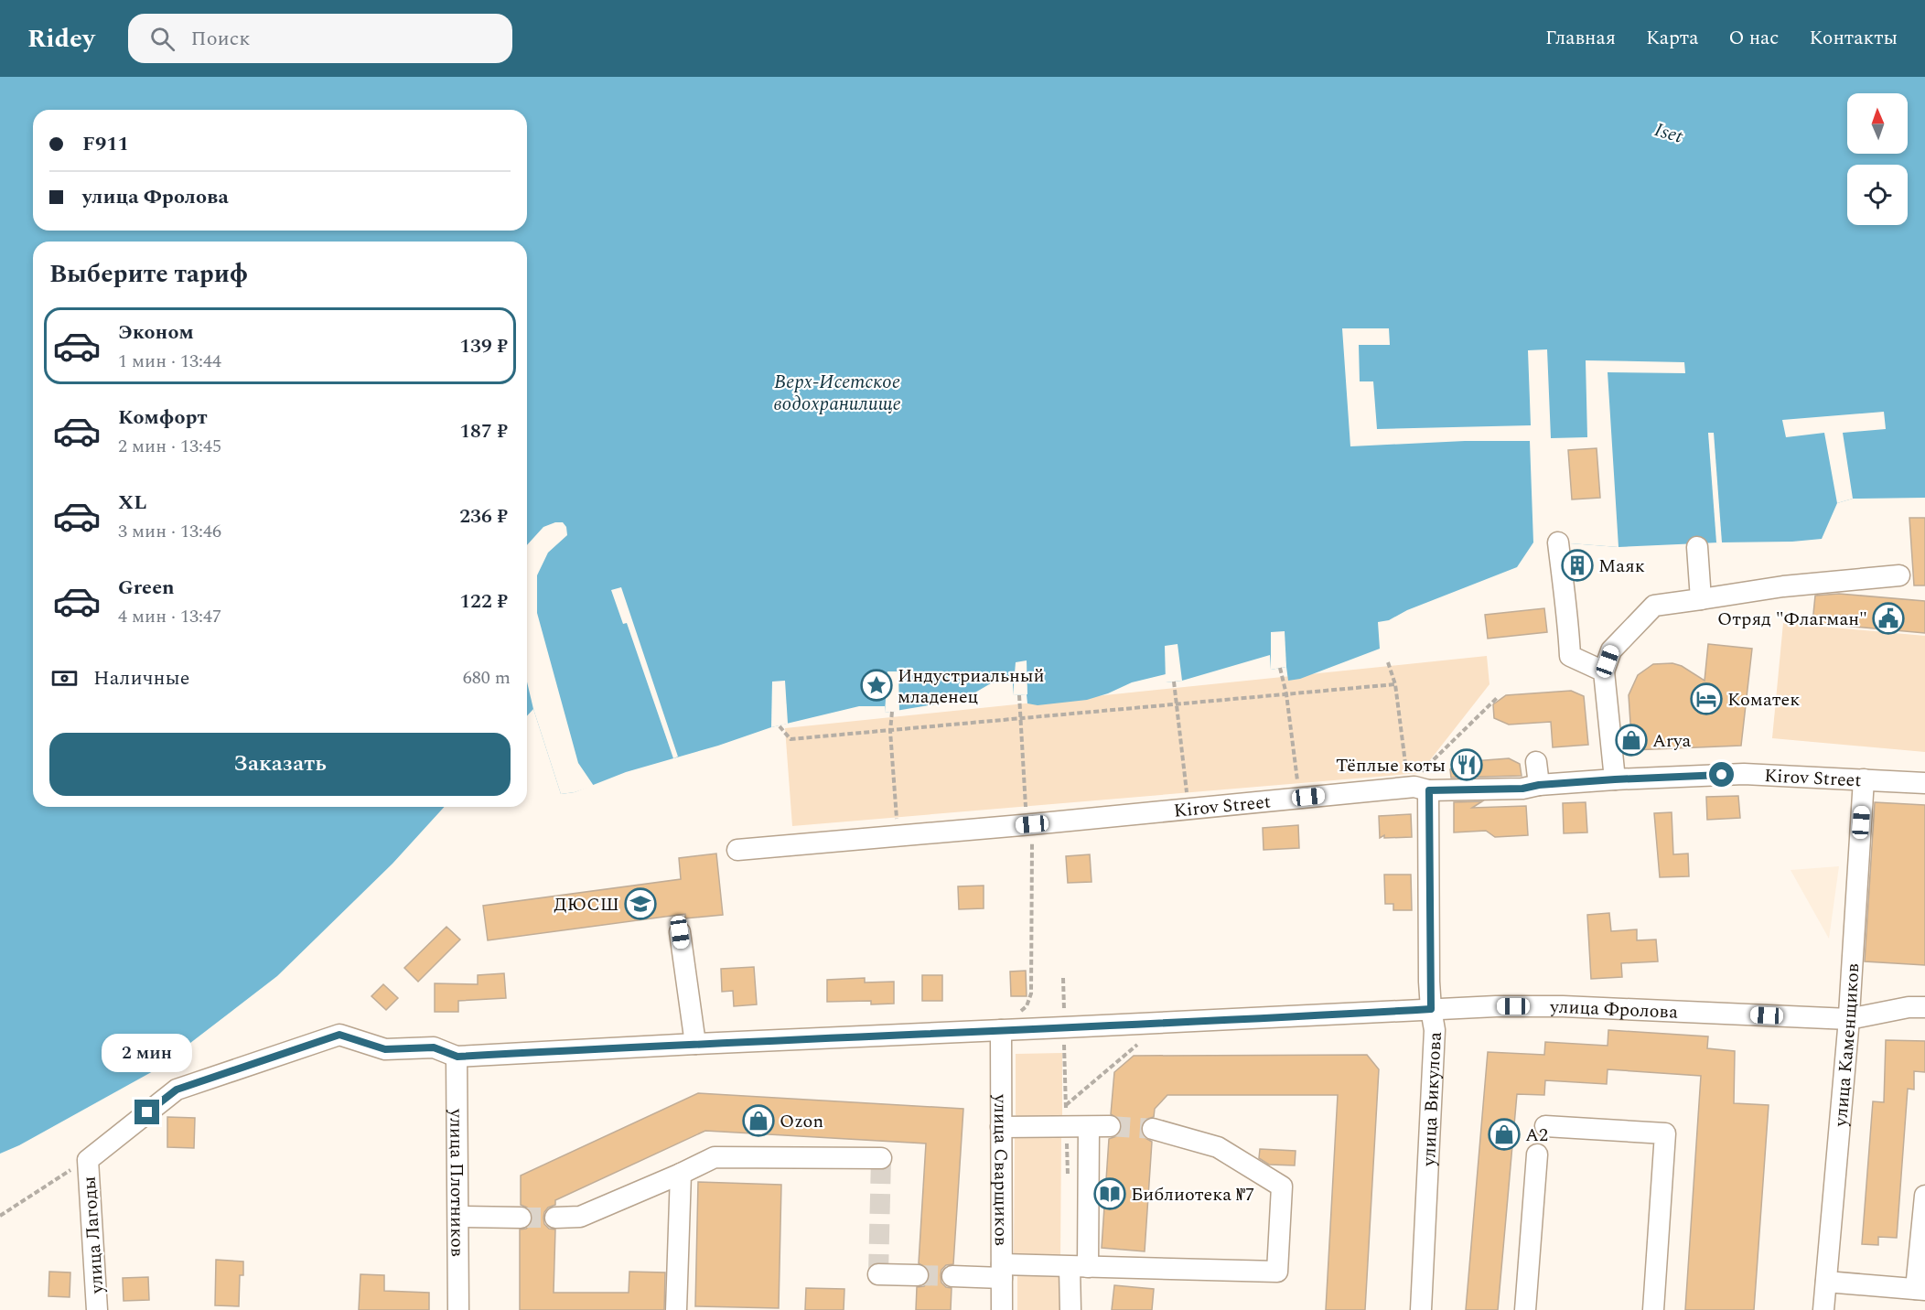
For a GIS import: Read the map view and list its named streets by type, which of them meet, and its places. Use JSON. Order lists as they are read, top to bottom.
{
  "streets": {
    "street": [
      "Kirov Street",
      "улица Фролова",
      "улица Каменщиков",
      "улица Викулова",
      "улица Сварщиков",
      "улица Плотников",
      "улица Лагоды"
    ]
  },
  "crossings": [
    ["Kirov Street", "улица Каменщиков"],
    ["Kirov Street", "улица Викулова"],
    ["улица Фролова", "улица Каменщиков"],
    ["улица Фролова", "улица Викулова"],
    ["улица Фролова", "улица Сварщиков"],
    ["улица Фролова", "улица Плотников"],
    ["улица Фролова", "улица Лагоды"]
  ],
  "water": ["Iset", "Верх-Исетское водохранилище"],
  "places": {
    "building": ["Маяк"],
    "public building": ["Отряд \"Флагман\""],
    "place": ["Индустриальный младенец"],
    "hotel": ["Коматек"],
    "shop": ["Arya", "Ozon", "А2"],
    "restaurant": ["Тёплые коты"],
    "school or university": ["ДЮСШ"],
    "library": ["Библиотека №7"]
  },
  "north": "top",
  "page": {
    "header": "Ridey",
    "search": "Поиск",
    "nav": [
      "Главная",
      "Карта",
      "О нас",
      "Контакты"
    ],
    "banner": ["F911", "улица Фролова"],
    "heading": "Выберите тариф",
    "list": [
      {
        "name": "Эконом",
        "note": "1 мин · 13:44",
        "value": "139 ₽"
      },
      {
        "name": "Комфорт",
        "note": "2 мин · 13:45",
        "value": "187 ₽"
      },
      {
        "name": "XL",
        "note": "3 мин · 13:46",
        "value": "236 ₽"
      },
      {
        "name": "Green",
        "note": "4 мин · 13:47",
        "value": "122 ₽"
      }
    ],
    "pay": ["Наличные", "680 m"],
    "buttons": "Заказать",
    "bubble": "2 мин"
  }
}
